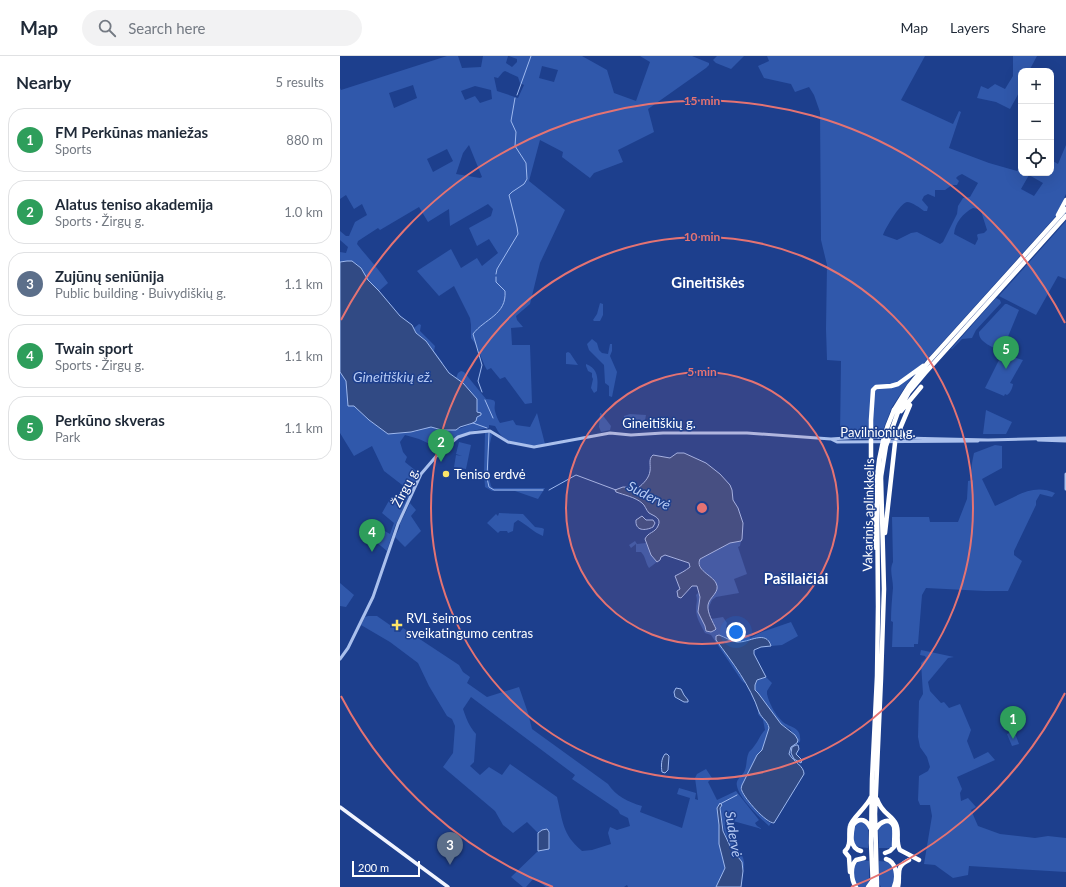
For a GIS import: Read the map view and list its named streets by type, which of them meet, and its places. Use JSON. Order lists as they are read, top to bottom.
{
  "streets": {
    "highway": ["Vakarinis aplinkkelis"],
    "street": ["Gineitiškių g.", "Pavilnionių g.", "Žirgų g."]
  },
  "crossings": [
    ["Gineitiškių g.", "Pavilnionių g."],
    ["Gineitiškių g.", "Žirgų g."]
  ],
  "districts": ["Gineitiškės", "Pašilaičiai"],
  "water": ["Gineitiškių ež.", "Sudervė"],
  "places": {
    "other": ["Teniso erdvė"],
    "health": ["RVL šeimos sveikatingumo centras"]
  },
  "scale_bar": "200 m",
  "page": {
    "header": "Map",
    "search": "Search here",
    "nav": ["Map", "Layers", "Share"],
    "heading": ["Nearby", "5 results"],
    "map_buttons": ["+", "−"],
    "list": [
      {
        "mark": "1",
        "name": "FM Perkūnas maniežas",
        "note": "Sports",
        "value": "880 m"
      },
      {
        "mark": "2",
        "name": "Alatus teniso akademija",
        "note": "Sports · Žirgų g.",
        "value": "1.0 km"
      },
      {
        "mark": "3",
        "name": "Zujūnų seniūnija",
        "note": "Public building · Buivydiškių g.",
        "value": "1.1 km"
      },
      {
        "mark": "4",
        "name": "Twain sport",
        "note": "Sports · Žirgų g.",
        "value": "1.1 km"
      },
      {
        "mark": "5",
        "name": "Perkūno skveras",
        "note": "Park",
        "value": "1.1 km"
      }
    ],
    "pins": [
      "5",
      "2",
      "4",
      "1",
      "3"
    ],
    "scale": "200 m"
  },
  "rings": ["15 min", "10 min", "5 min"]
}
